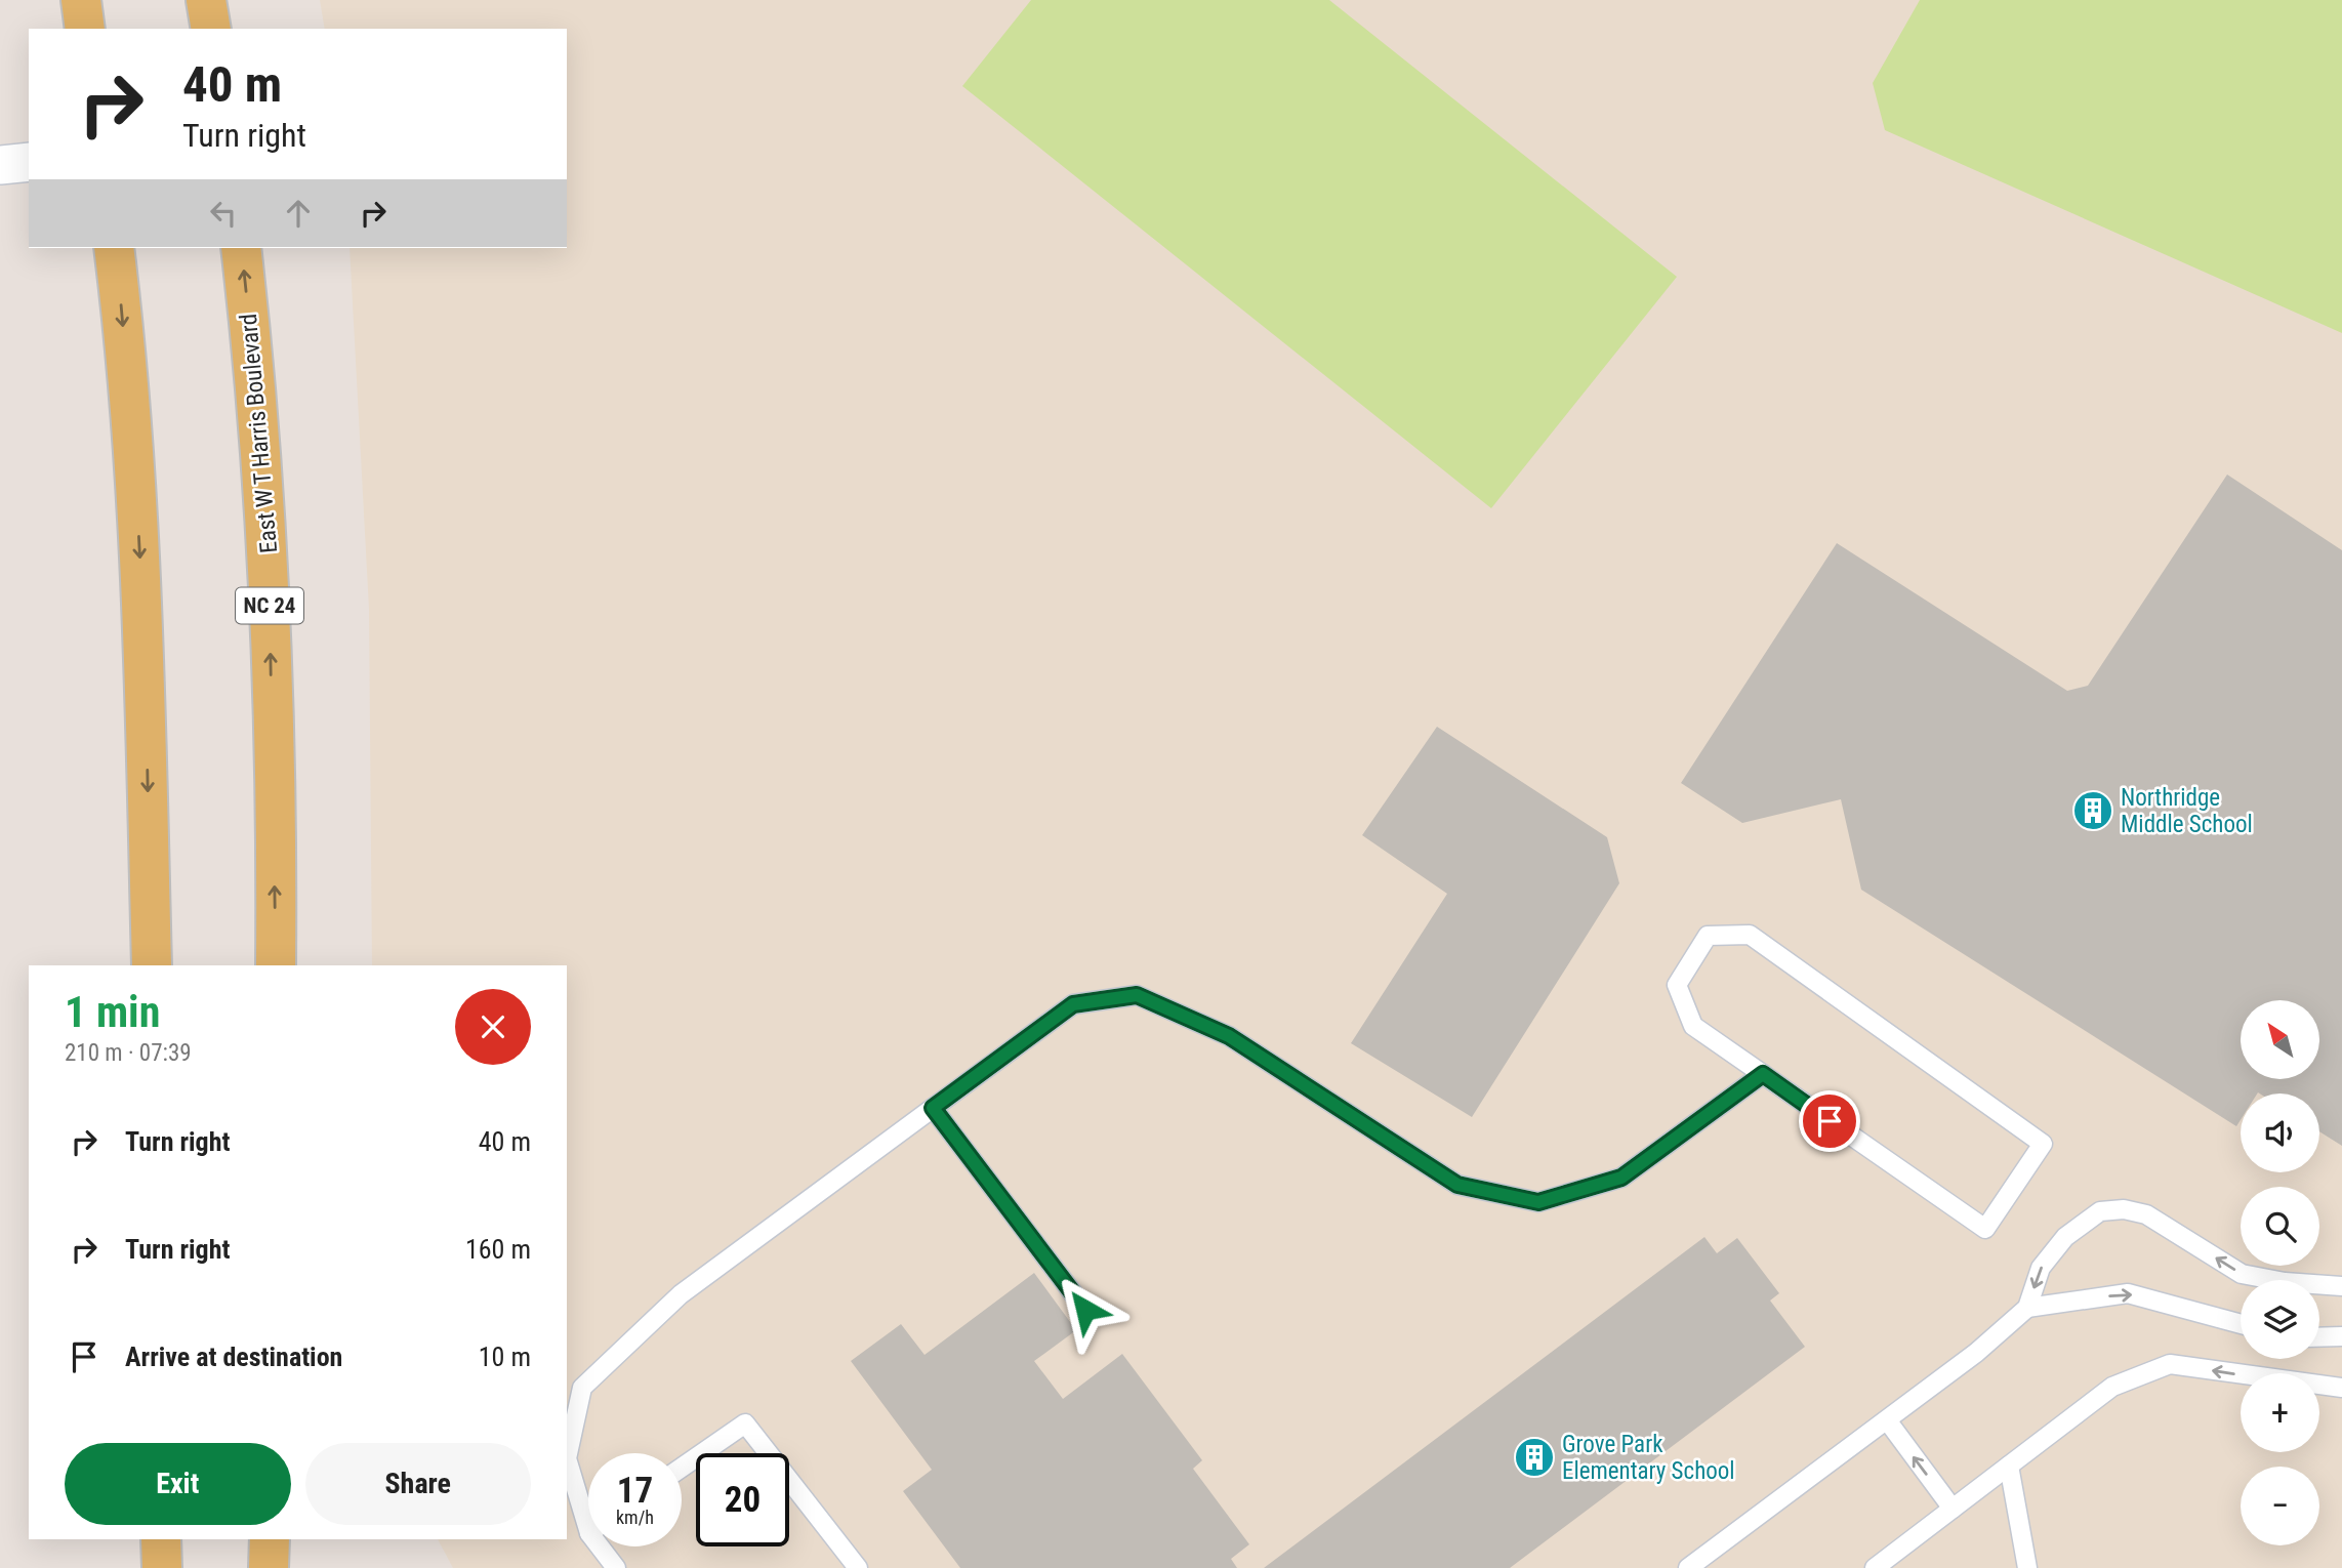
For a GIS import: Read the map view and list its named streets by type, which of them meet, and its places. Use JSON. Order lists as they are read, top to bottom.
{
  "streets": {
    "main road": ["East W T Harris Boulevard", "NC 24"]
  },
  "places": {
    "building": ["Northridge Middle School", "Grove Park Elementary School"]
  },
  "north": "top left",
  "page": {
    "turn": ["40 m", "Turn right"],
    "heading": ["1 min", "210 m · 07:39"],
    "map_buttons": ["+", "−"],
    "list": [
      {
        "name": "Turn right",
        "value": "40 m"
      },
      {
        "name": "Turn right",
        "value": "160 m"
      },
      {
        "name": "Arrive at destination",
        "value": "10 m"
      }
    ],
    "buttons": ["Exit", "Share"],
    "speed": "17 km/h",
    "limit": "20"
  }
}
